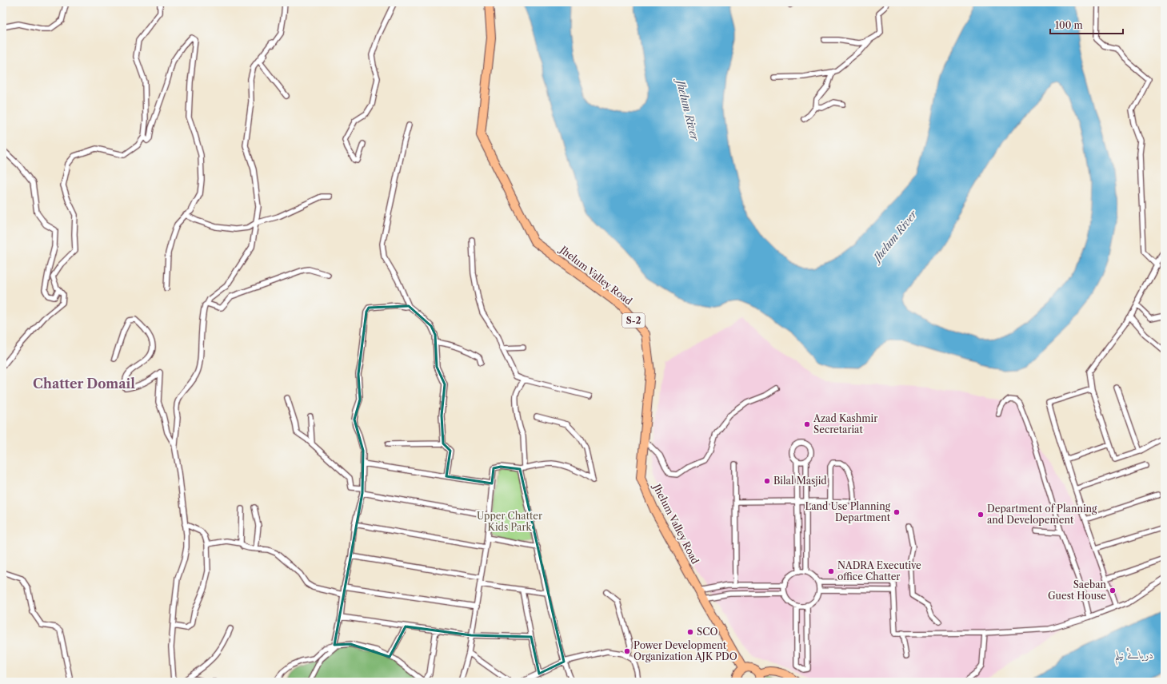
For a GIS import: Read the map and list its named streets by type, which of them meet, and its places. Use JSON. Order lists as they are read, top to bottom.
{
  "streets": {
    "highway": ["Jhelum Valley Road", "S-2"]
  },
  "districts": ["Chatter Domail"],
  "water": ["Jhelum River", "دریائے نیلم"],
  "parks": ["Upper Chatter Kids Park"],
  "places": [
    "Azad Kashmir Secretariat",
    "Bilal Masjid",
    "Land Use Planning Department",
    "Department of Planning and Developement",
    "NADRA Executive office Chatter",
    "Saeban Guest House",
    "SCO",
    "Power Development Organization AJK PDO"
  ],
  "scale_bar": "100 m"
}
